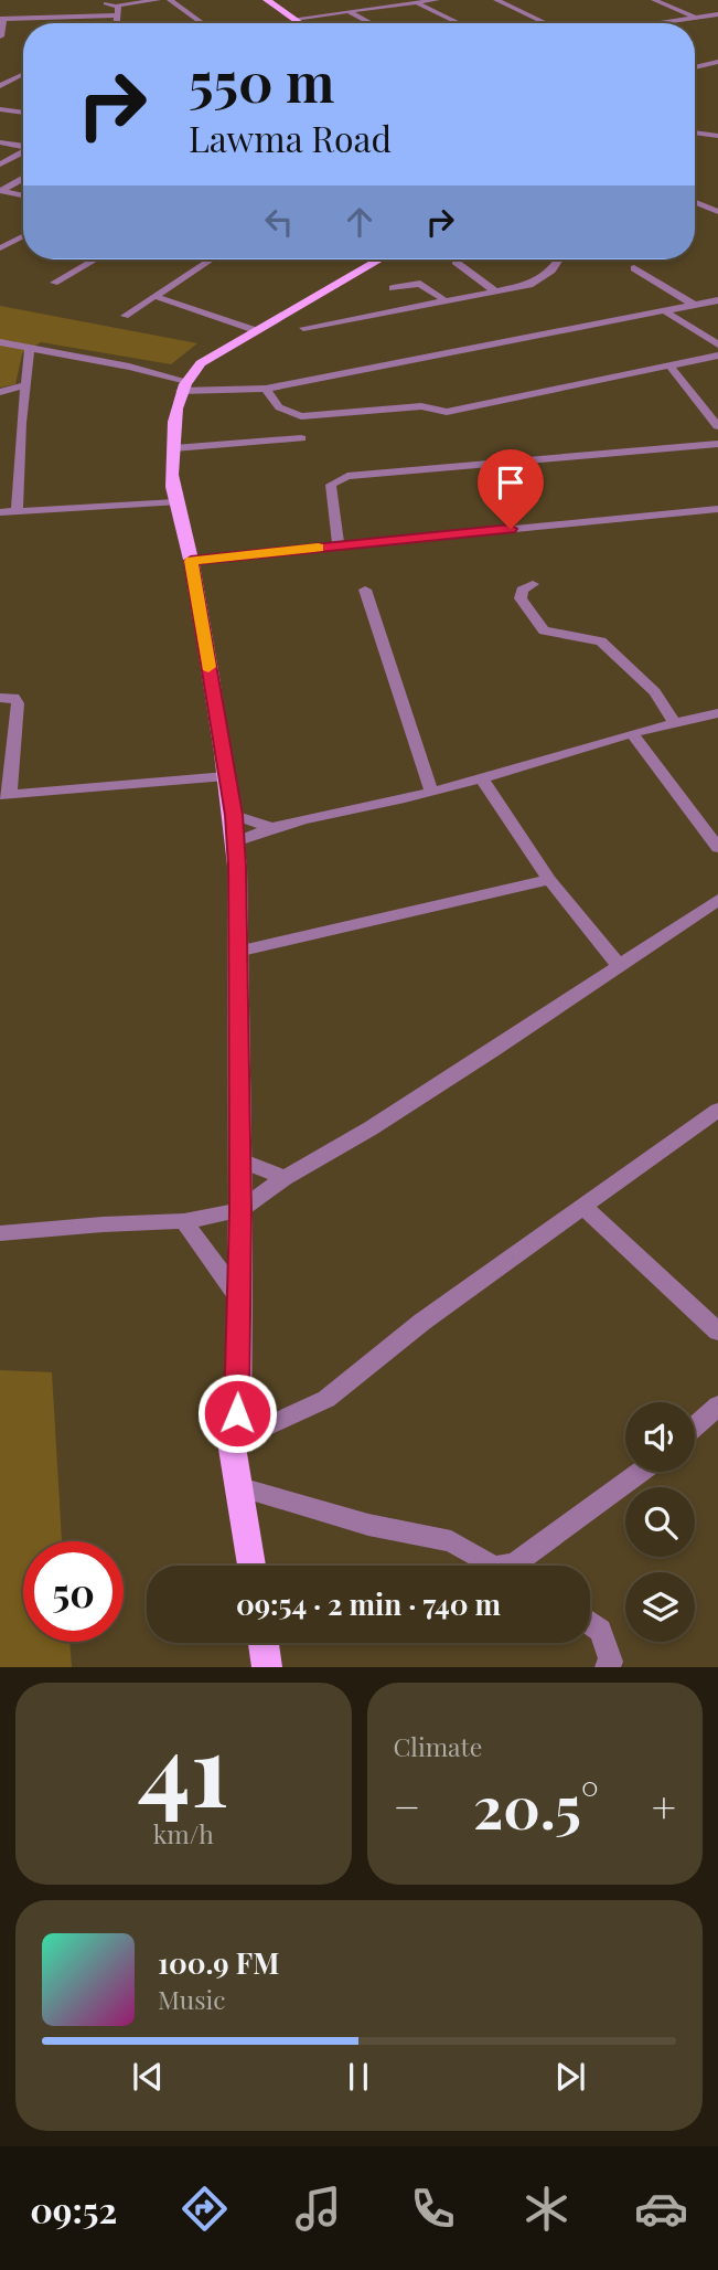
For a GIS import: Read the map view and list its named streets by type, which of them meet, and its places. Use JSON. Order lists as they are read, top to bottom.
{
  "page": {
    "turn": ["550 m", "Lawma Road"],
    "limit": "50",
    "trip": "09:54 · 2 min · 740 m",
    "tile": [
      ["41", "km/h"],
      "Climate"
    ],
    "heat": ["−", "20.5°", "+"],
    "song": ["100.9 FM", "Music"],
    "tabs": "09:52"
  }
}
